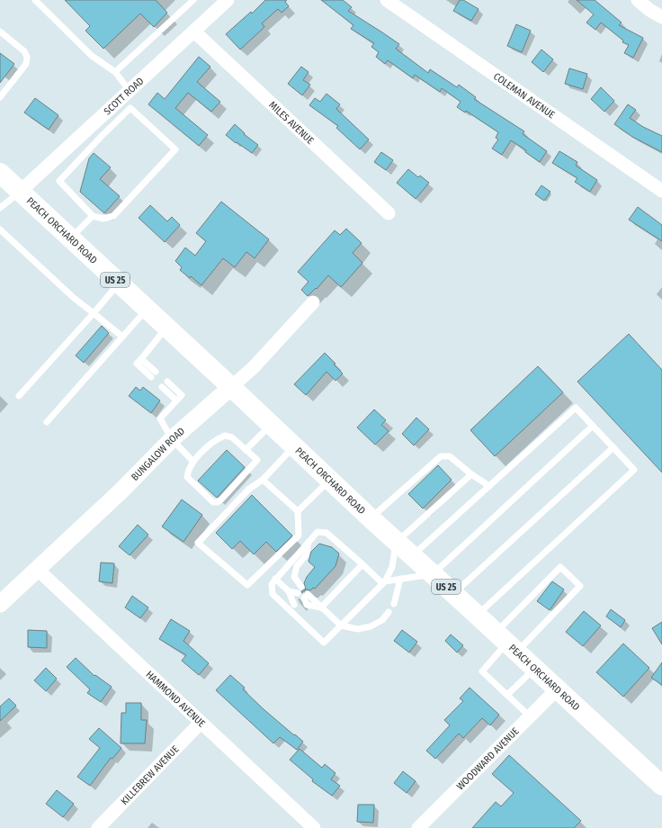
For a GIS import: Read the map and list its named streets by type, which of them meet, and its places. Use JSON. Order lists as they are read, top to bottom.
{
  "streets": {
    "main road": ["PEACH ORCHARD ROAD", "US 25"],
    "street": [
      "COLEMAN AVENUE",
      "SCOTT ROAD",
      "MILES AVENUE",
      "BUNGALOW ROAD",
      "HAMMOND AVENUE",
      "WOODWARD AVENUE",
      "KILLEBREW AVENUE"
    ]
  },
  "crossings": [
    ["SCOTT ROAD", "MILES AVENUE"],
    ["SCOTT ROAD", "PEACH ORCHARD ROAD"],
    ["PEACH ORCHARD ROAD", "BUNGALOW ROAD"],
    ["PEACH ORCHARD ROAD", "WOODWARD AVENUE"],
    ["BUNGALOW ROAD", "HAMMOND AVENUE"],
    ["HAMMOND AVENUE", "KILLEBREW AVENUE"]
  ]
}
